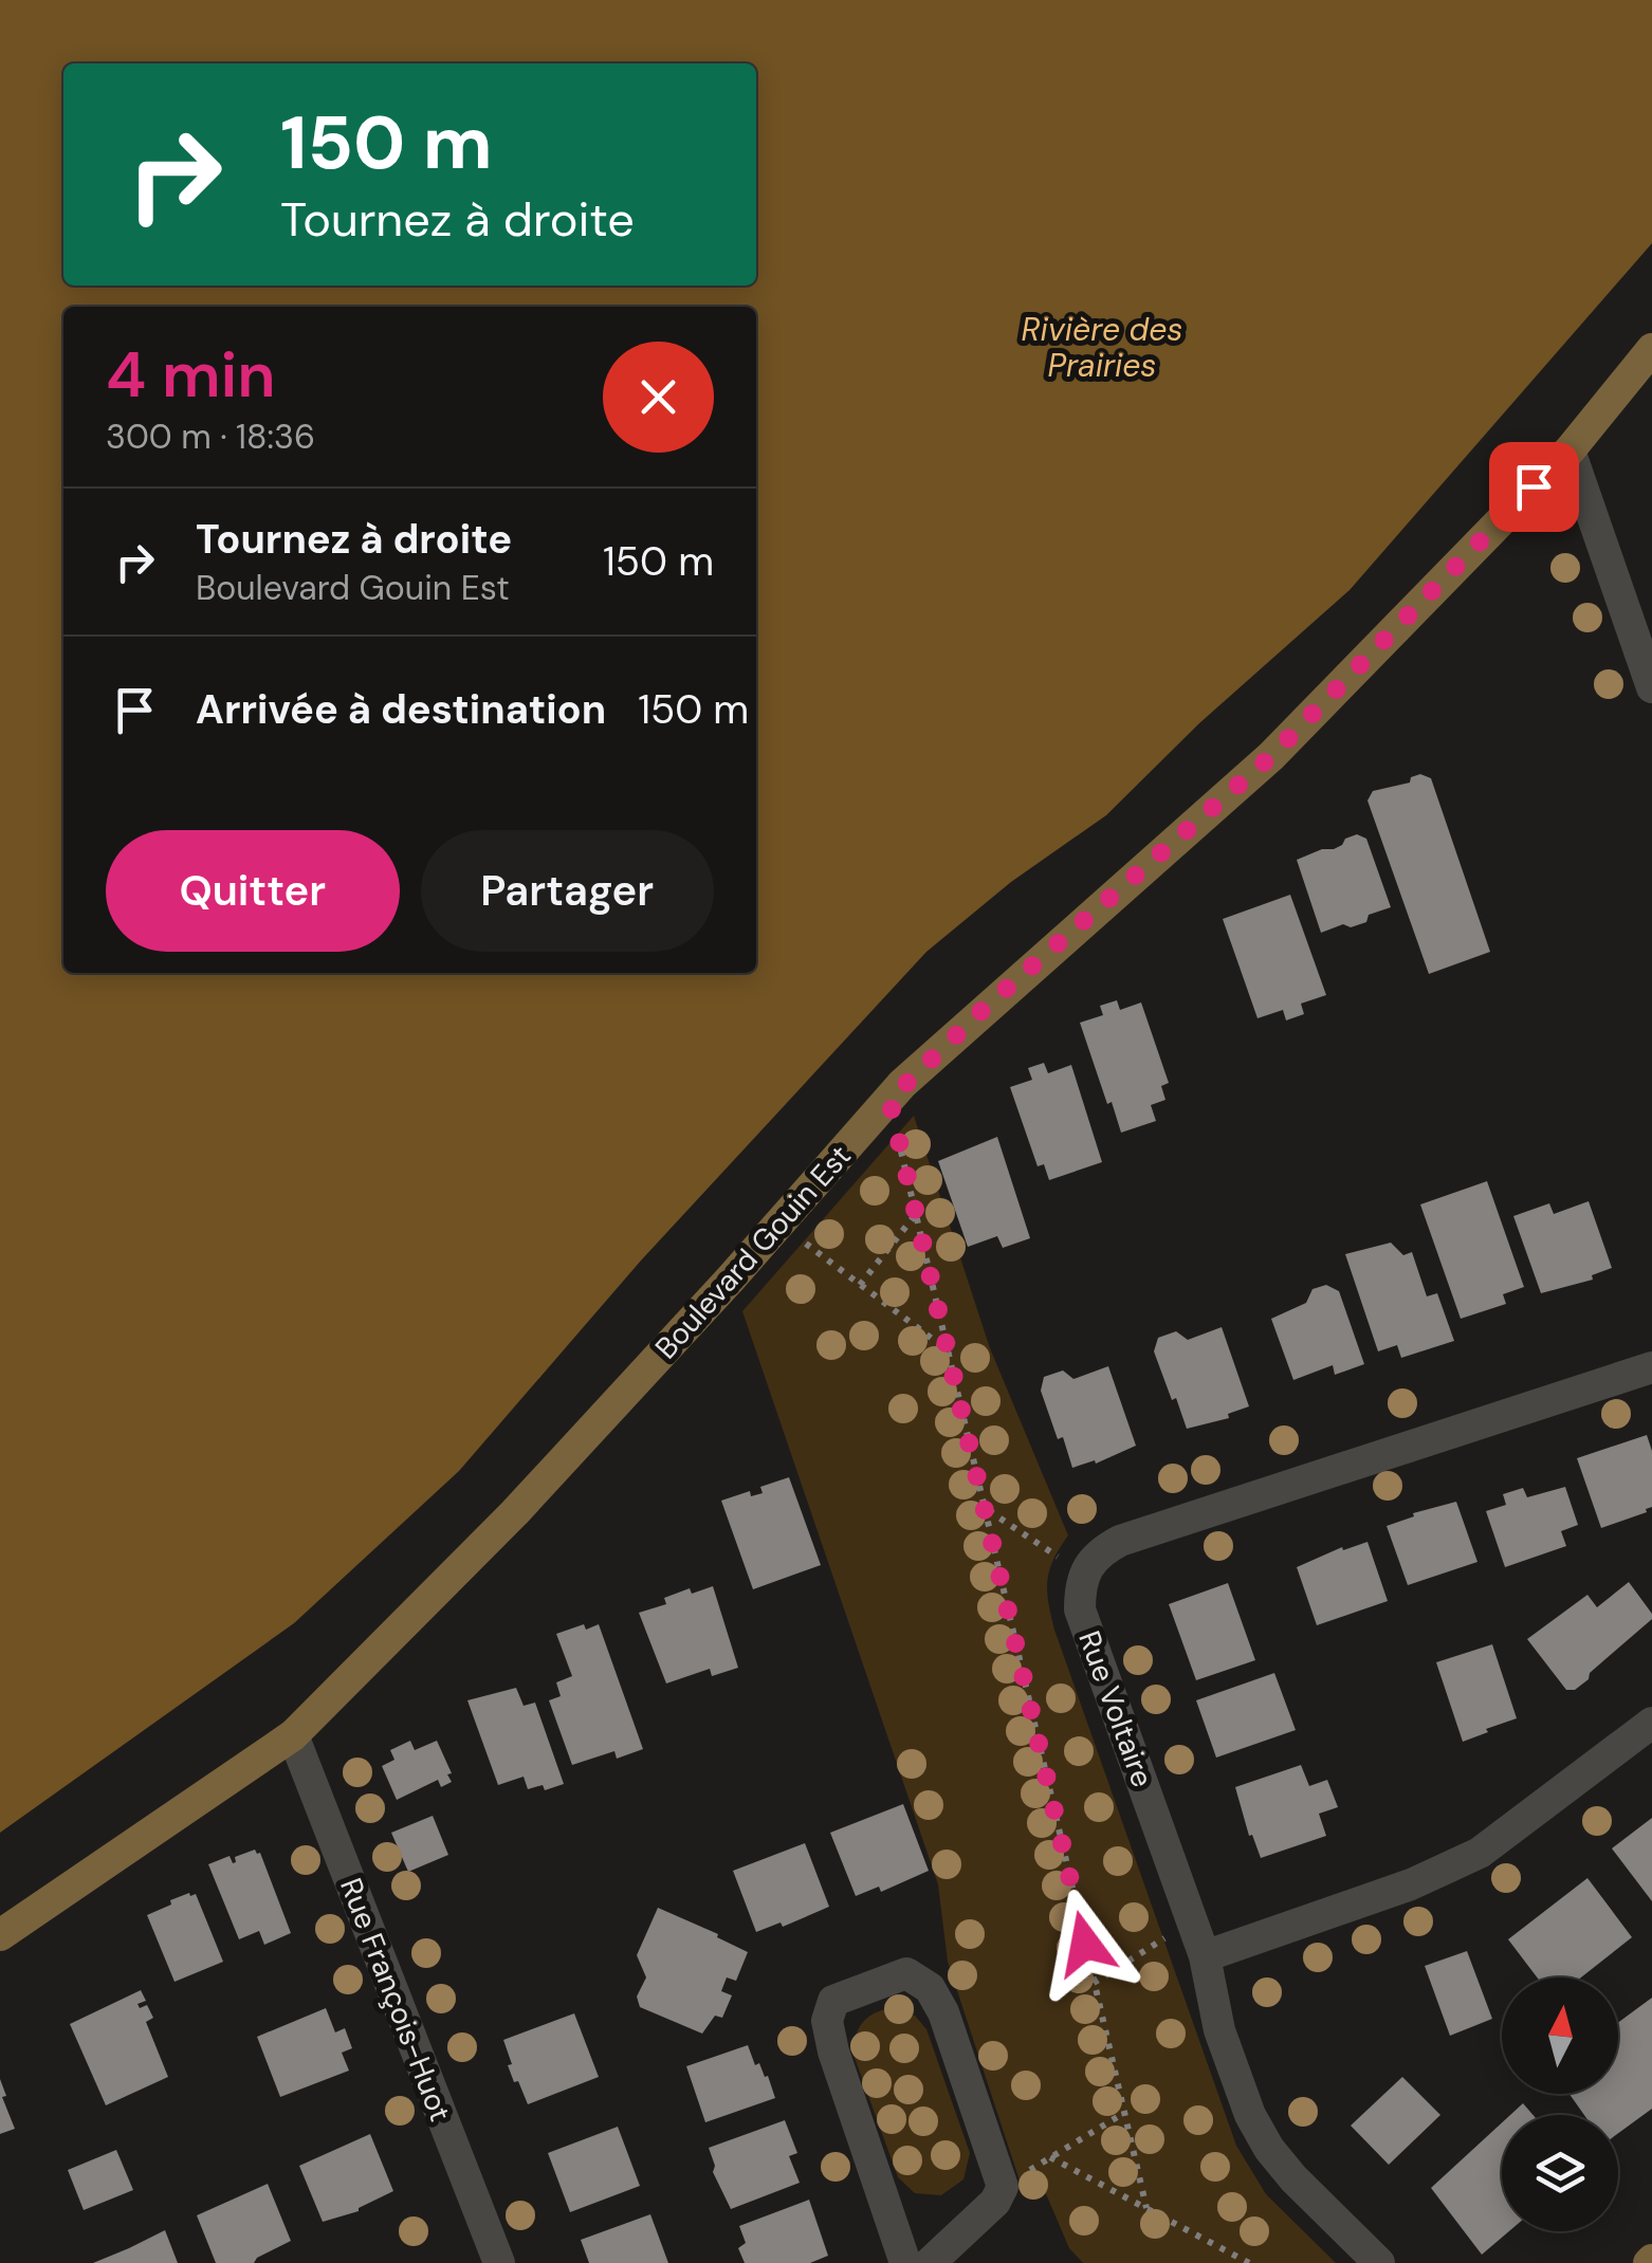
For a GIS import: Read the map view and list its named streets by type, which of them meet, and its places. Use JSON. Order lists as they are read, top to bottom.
{
  "streets": {
    "street": ["Boulevard Gouin Est", "Rue Voltaire", "Rue François-Huot"]
  },
  "crossings": [
    ["Boulevard Gouin Est", "Rue François-Huot"]
  ],
  "water": ["Rivière des Prairies"],
  "north": "top",
  "page": {
    "turn": ["150 m", "Tournez à droite"],
    "heading": ["4 min", "300 m · 18:36"],
    "list": [
      {
        "name": "Tournez à droite",
        "note": "Boulevard Gouin Est",
        "value": "150 m"
      },
      {
        "name": "Arrivée à destination",
        "value": "150 m"
      }
    ],
    "buttons": ["Quitter", "Partager"]
  }
}
